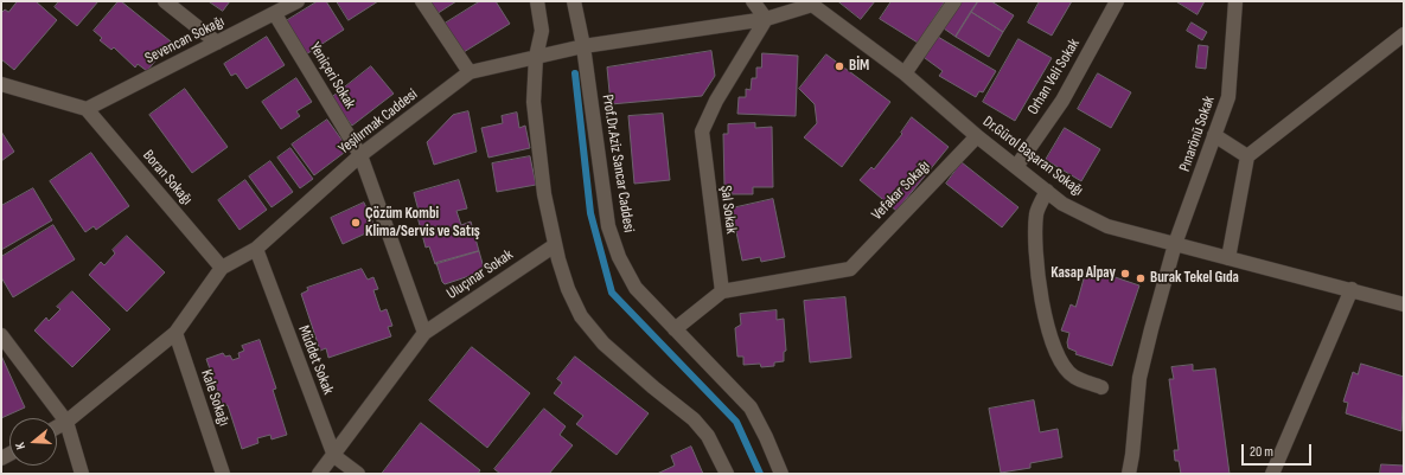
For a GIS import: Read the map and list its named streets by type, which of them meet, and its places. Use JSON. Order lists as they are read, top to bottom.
{
  "streets": {
    "street": [
      "Sevencan Sokağı",
      "Yeniçeri Sokak",
      "Orhan Veli Sokak",
      "Yeşilırmak Caddesi",
      "Pınarönü Sokak",
      "Dr.Gürol Başaran Sokağı",
      "Prof.Dr.Aziz Sancar Caddesi",
      "Boran Sokağı",
      "Vefakar Sokağı",
      "Şal Sokak",
      "Uluçınar Sokak",
      "Müddet Sokak",
      "Kale Sokağı"
    ]
  },
  "crossings": [
    ["Sevencan Sokağı", "Yeniçeri Sokak"],
    ["Sevencan Sokağı", "Boran Sokağı"],
    ["Yeniçeri Sokak", "Yeşilırmak Caddesi"],
    ["Yeniçeri Sokak", "Uluçınar Sokak"],
    ["Orhan Veli Sokak", "Dr.Gürol Başaran Sokağı"],
    ["Yeşilırmak Caddesi", "Dr.Gürol Başaran Sokağı"],
    ["Yeşilırmak Caddesi", "Prof.Dr.Aziz Sancar Caddesi"],
    ["Yeşilırmak Caddesi", "Boran Sokağı"],
    ["Yeşilırmak Caddesi", "Şal Sokak"],
    ["Yeşilırmak Caddesi", "Müddet Sokak"],
    ["Yeşilırmak Caddesi", "Kale Sokağı"],
    ["Pınarönü Sokak", "Dr.Gürol Başaran Sokağı"],
    ["Dr.Gürol Başaran Sokağı", "Vefakar Sokağı"],
    ["Vefakar Sokağı", "Şal Sokak"],
    ["Uluçınar Sokak", "Müddet Sokak"]
  ],
  "places": [
    "BİM",
    "Çözüm Kombi Klima/Servis ve Satış",
    "Kasap Alpay",
    "Burak Tekel Gıda"
  ],
  "scale_bar": "20 m",
  "north": "left"
}
